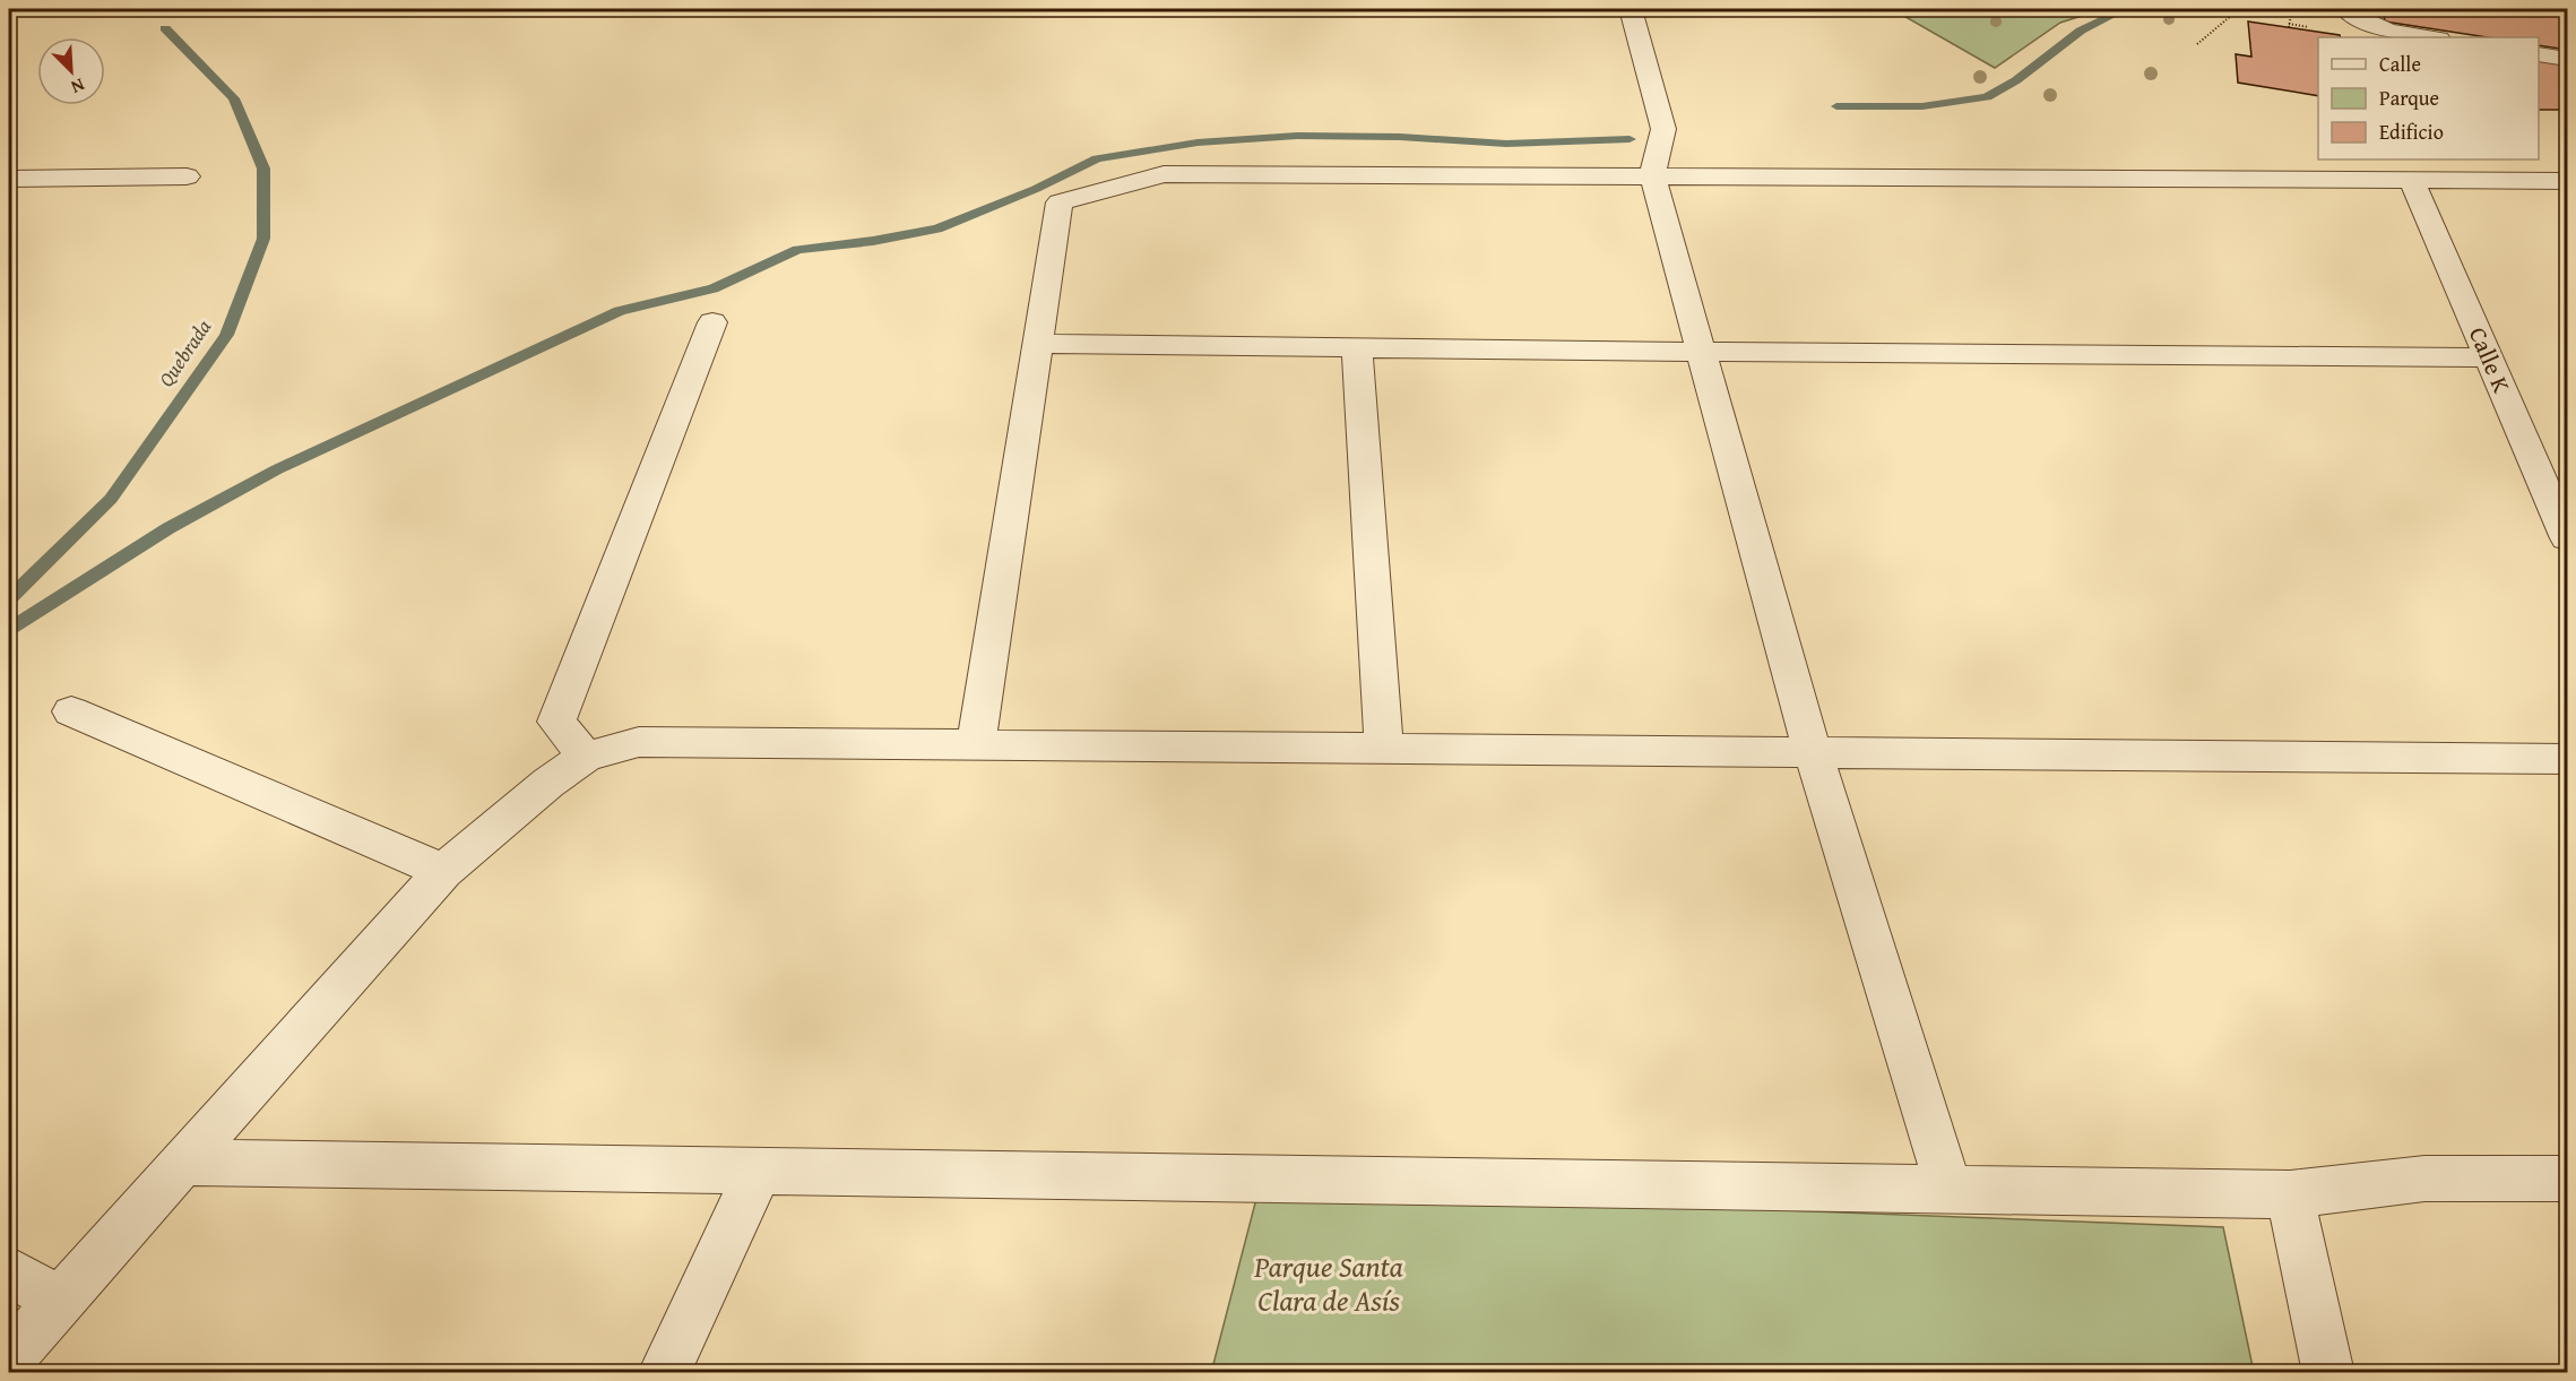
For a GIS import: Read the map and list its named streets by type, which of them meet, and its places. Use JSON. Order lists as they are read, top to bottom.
{
  "streets": {
    "street": ["Calle K"]
  },
  "water": ["Quebrada"],
  "parks": ["Parque Santa Clara de Asís"],
  "legend": ["Calle", "Parque", "Edificio"],
  "north": "bottom right"
}
